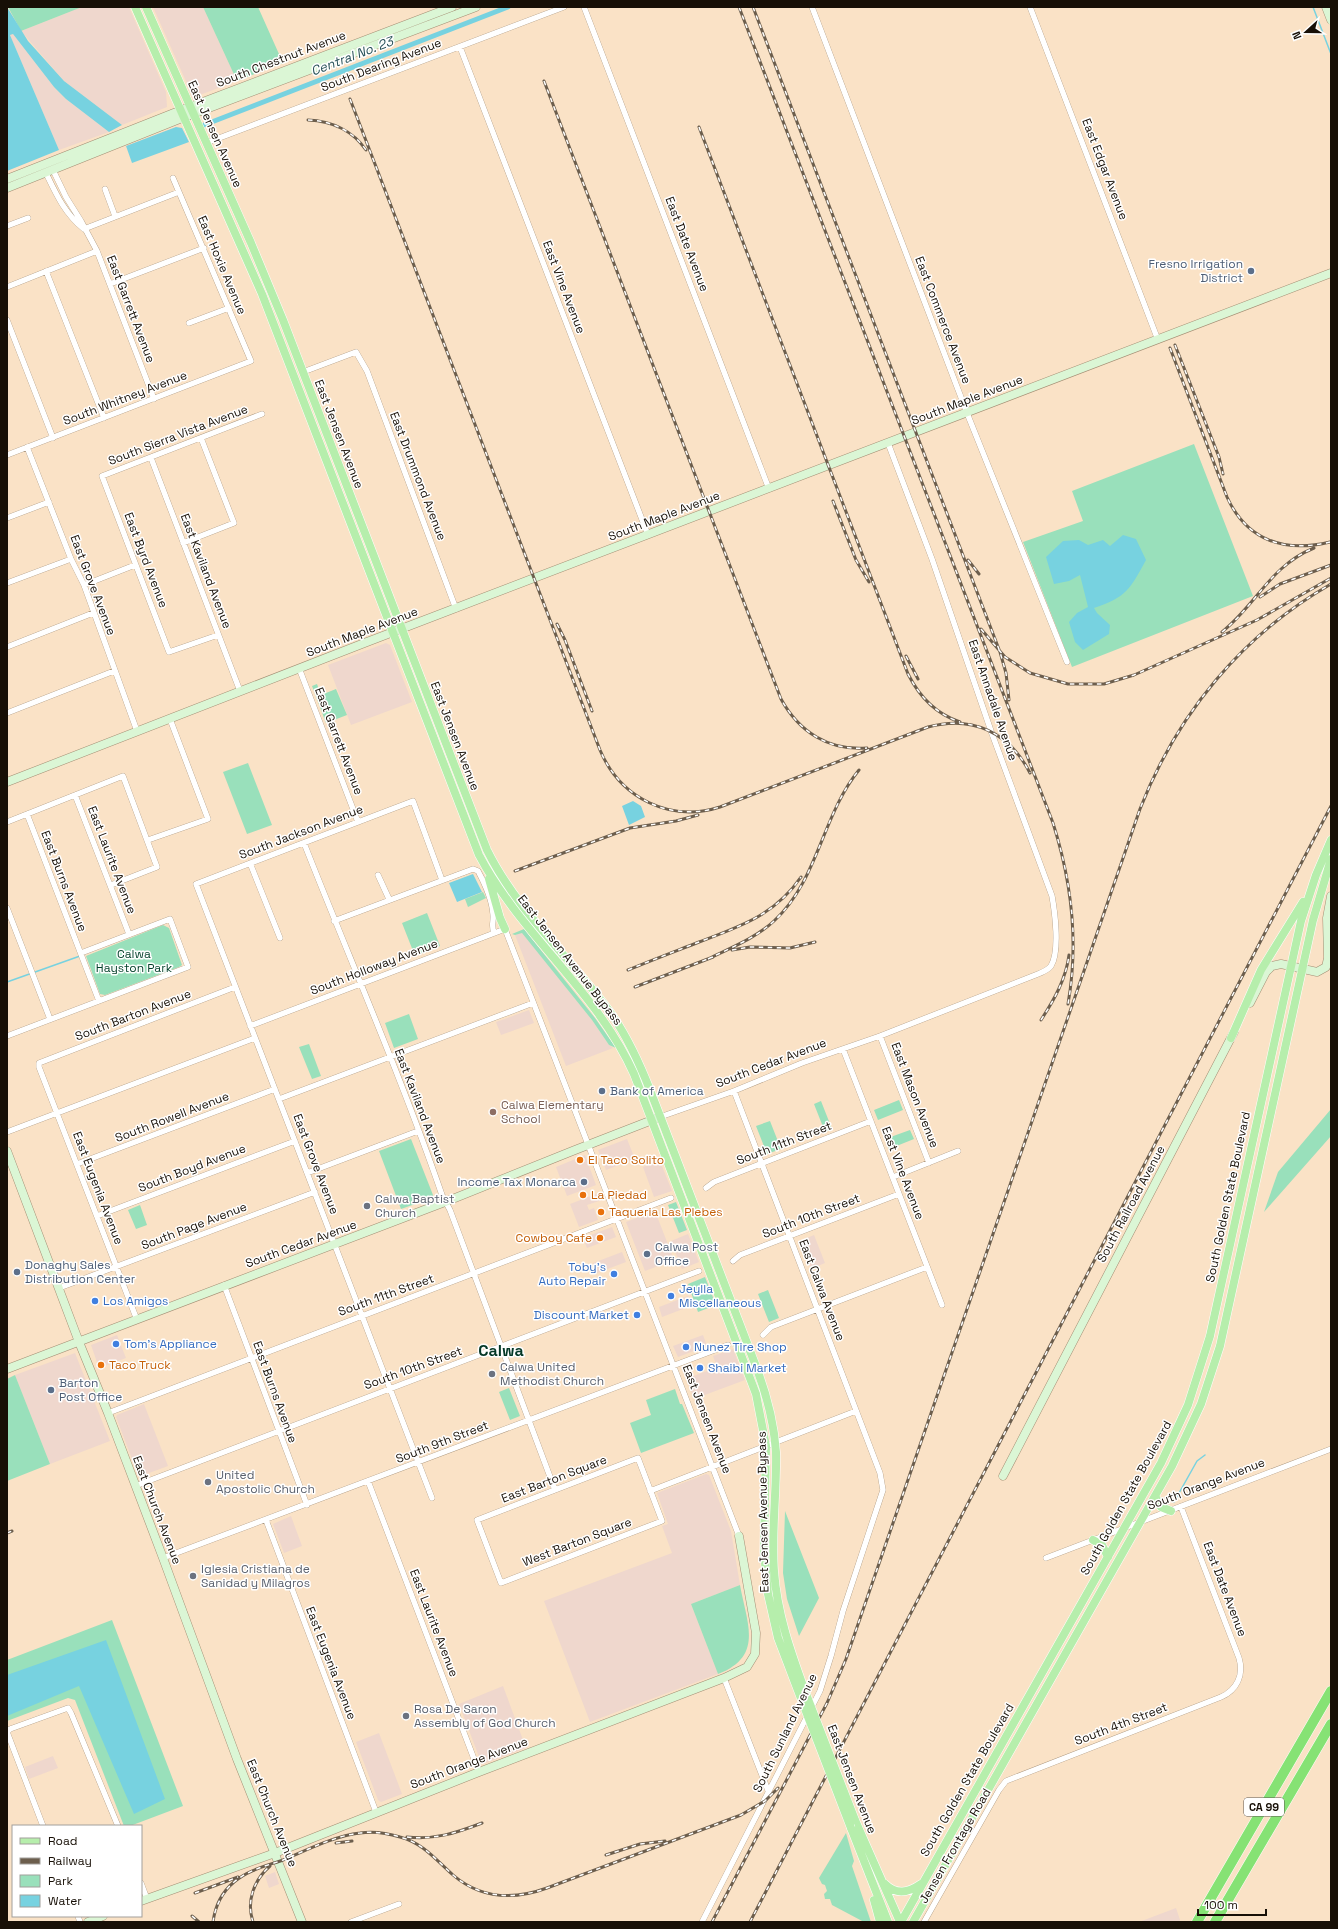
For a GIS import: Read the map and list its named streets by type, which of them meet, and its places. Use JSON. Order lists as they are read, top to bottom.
{
  "streets": {
    "highway": ["CA 99"],
    "main road": [
      "South Chestnut Avenue",
      "East Jensen Avenue",
      "South Maple Avenue",
      "East Jensen Avenue Bypass",
      "South Cedar Avenue",
      "South Golden State Boulevard",
      "South Railroad Avenue",
      "South Orange Avenue",
      "East Church Avenue"
    ],
    "street": [
      "South Dearing Avenue",
      "East Edgar Avenue",
      "East Date Avenue",
      "East Hoxie Avenue",
      "East Vine Avenue",
      "East Garrett Avenue",
      "East Commerce Avenue",
      "South Whitney Avenue",
      "South Sierra Vista Avenue",
      "East Drummond Avenue",
      "East Byrd Avenue",
      "East Kaviland Avenue",
      "East Grove Avenue",
      "East Annadale Avenue",
      "South Jackson Avenue",
      "East Laurite Avenue",
      "East Burns Avenue",
      "South Holloway Avenue",
      "South Barton Avenue",
      "East Mason Avenue",
      "South Rowell Avenue",
      "South 11th Street",
      "South Boyd Avenue",
      "East Eugenia Avenue",
      "South 10th Street",
      "South Page Avenue",
      "East Calwa Avenue",
      "South 9th Street",
      "East Barton Square",
      "West Barton Square",
      "South 4th Street",
      "South Sunland Avenue",
      "Jensen Frontage Road"
    ]
  },
  "crossings": [
    ["South Chestnut Avenue", "East Jensen Avenue"],
    ["South Chestnut Avenue", "East Garrett Avenue"],
    ["South Dearing Avenue", "East Jensen Avenue"],
    ["South Dearing Avenue", "East Vine Avenue"],
    ["East Jensen Avenue", "South Maple Avenue"],
    ["East Jensen Avenue", "East Drummond Avenue"],
    ["East Jensen Avenue", "East Jensen Avenue Bypass"],
    ["East Jensen Avenue", "South Holloway Avenue"],
    ["East Jensen Avenue", "South Cedar Avenue"],
    ["East Jensen Avenue", "South 11th Street"],
    ["East Jensen Avenue", "South Golden State Boulevard"],
    ["East Jensen Avenue", "South 10th Street"],
    ["East Jensen Avenue", "South 9th Street"],
    ["East Jensen Avenue", "South Orange Avenue"],
    ["East Edgar Avenue", "South Maple Avenue"],
    ["East Date Avenue", "South Maple Avenue"],
    ["East Date Avenue", "South Orange Avenue"],
    ["East Date Avenue", "South 4th Street"],
    ["East Hoxie Avenue", "South Whitney Avenue"],
    ["East Vine Avenue", "South Maple Avenue"],
    ["East Vine Avenue", "South Cedar Avenue"],
    ["East Vine Avenue", "South 11th Street"],
    ["East Vine Avenue", "South 10th Street"],
    ["East Garrett Avenue", "South Whitney Avenue"],
    ["East Garrett Avenue", "South Maple Avenue"],
    ["East Garrett Avenue", "South Jackson Avenue"],
    ["East Commerce Avenue", "South Maple Avenue"],
    ["South Whitney Avenue", "East Grove Avenue"],
    ["South Maple Avenue", "East Drummond Avenue"],
    ["South Maple Avenue", "East Kaviland Avenue"],
    ["South Maple Avenue", "East Grove Avenue"],
    ["South Maple Avenue", "East Annadale Avenue"],
    ["South Sierra Vista Avenue", "East Byrd Avenue"],
    ["South Sierra Vista Avenue", "East Kaviland Avenue"],
    ["East Byrd Avenue", "East Kaviland Avenue"],
    ["East Kaviland Avenue", "South Jackson Avenue"],
    ["East Kaviland Avenue", "South Holloway Avenue"],
    ["East Kaviland Avenue", "South Cedar Avenue"],
    ["East Kaviland Avenue", "South 11th Street"],
    ["East Kaviland Avenue", "South 10th Street"],
    ["East Kaviland Avenue", "South 9th Street"],
    ["East Kaviland Avenue", "East Barton Square"],
    ["East Grove Avenue", "South Jackson Avenue"],
    ["East Grove Avenue", "South Holloway Avenue"],
    ["East Grove Avenue", "South Barton Avenue"],
    ["East Grove Avenue", "South Cedar Avenue"],
    ["East Grove Avenue", "South Rowell Avenue"],
    ["East Grove Avenue", "South 11th Street"],
    ["East Grove Avenue", "South Boyd Avenue"],
    ["East Grove Avenue", "South 10th Street"],
    ["East Grove Avenue", "South Page Avenue"],
    ["East Grove Avenue", "South 9th Street"],
    ["East Annadale Avenue", "South Cedar Avenue"],
    ["East Laurite Avenue", "South 9th Street"],
    ["East Laurite Avenue", "South Orange Avenue"],
    ["East Burns Avenue", "South Cedar Avenue"],
    ["East Burns Avenue", "South 11th Street"],
    ["East Burns Avenue", "South 10th Street"],
    ["East Burns Avenue", "South 9th Street"],
    ["East Jensen Avenue Bypass", "South Cedar Avenue"],
    ["South Barton Avenue", "East Eugenia Avenue"],
    ["South Cedar Avenue", "East Mason Avenue"],
    ["South Cedar Avenue", "East Eugenia Avenue"],
    ["South Cedar Avenue", "East Calwa Avenue"],
    ["South Cedar Avenue", "East Church Avenue"],
    ["South Rowell Avenue", "East Eugenia Avenue"],
    ["South 11th Street", "East Calwa Avenue"],
    ["South 11th Street", "East Church Avenue"],
    ["South Boyd Avenue", "East Eugenia Avenue"],
    ["East Eugenia Avenue", "South Page Avenue"],
    ["East Eugenia Avenue", "South 9th Street"],
    ["East Eugenia Avenue", "South Orange Avenue"],
    ["South Golden State Boulevard", "South Railroad Avenue"],
    ["South Golden State Boulevard", "South Orange Avenue"],
    ["South 10th Street", "East Calwa Avenue"],
    ["South 10th Street", "East Church Avenue"],
    ["South Page Avenue", "East Church Avenue"],
    ["East Calwa Avenue", "South Sunland Avenue"],
    ["South 9th Street", "East Church Avenue"],
    ["East Barton Square", "West Barton Square"],
    ["South Orange Avenue", "East Church Avenue"],
    ["South 4th Street", "Jensen Frontage Road"]
  ],
  "districts": ["Calwa"],
  "water": ["Central No. 23"],
  "parks": ["Calwa Hayston Park"],
  "places": [
    "Fresno Irrigation District",
    "Bank of America",
    "Calwa Elementary School",
    "El Taco Solito",
    "Income Tax Monarca",
    "La Piedad",
    "Calwa Baptist Church",
    "Taqueria Las Plebes",
    "Cowboy Cafe",
    "Calwa Post Office",
    "Donaghy Sales Distribution Center",
    "Toby's Auto Repair",
    "Jeylla Miscellaneous",
    "Los Amigos",
    "Discount Market",
    "Tom's Appliance",
    "Nunez Tire Shop",
    "Taco Truck",
    "Shaibi Market",
    "Calwa United Methodist Church",
    "Barton Post Office",
    "United Apostolic Church",
    "Iglesia Cristiana de Sanidad y Milagros",
    "Rosa De Saron Assembly of God Church"
  ],
  "legend": [
    "Road",
    "Railway",
    "Park",
    "Water"
  ],
  "scale_bar": "100 m",
  "north": "left"
}
